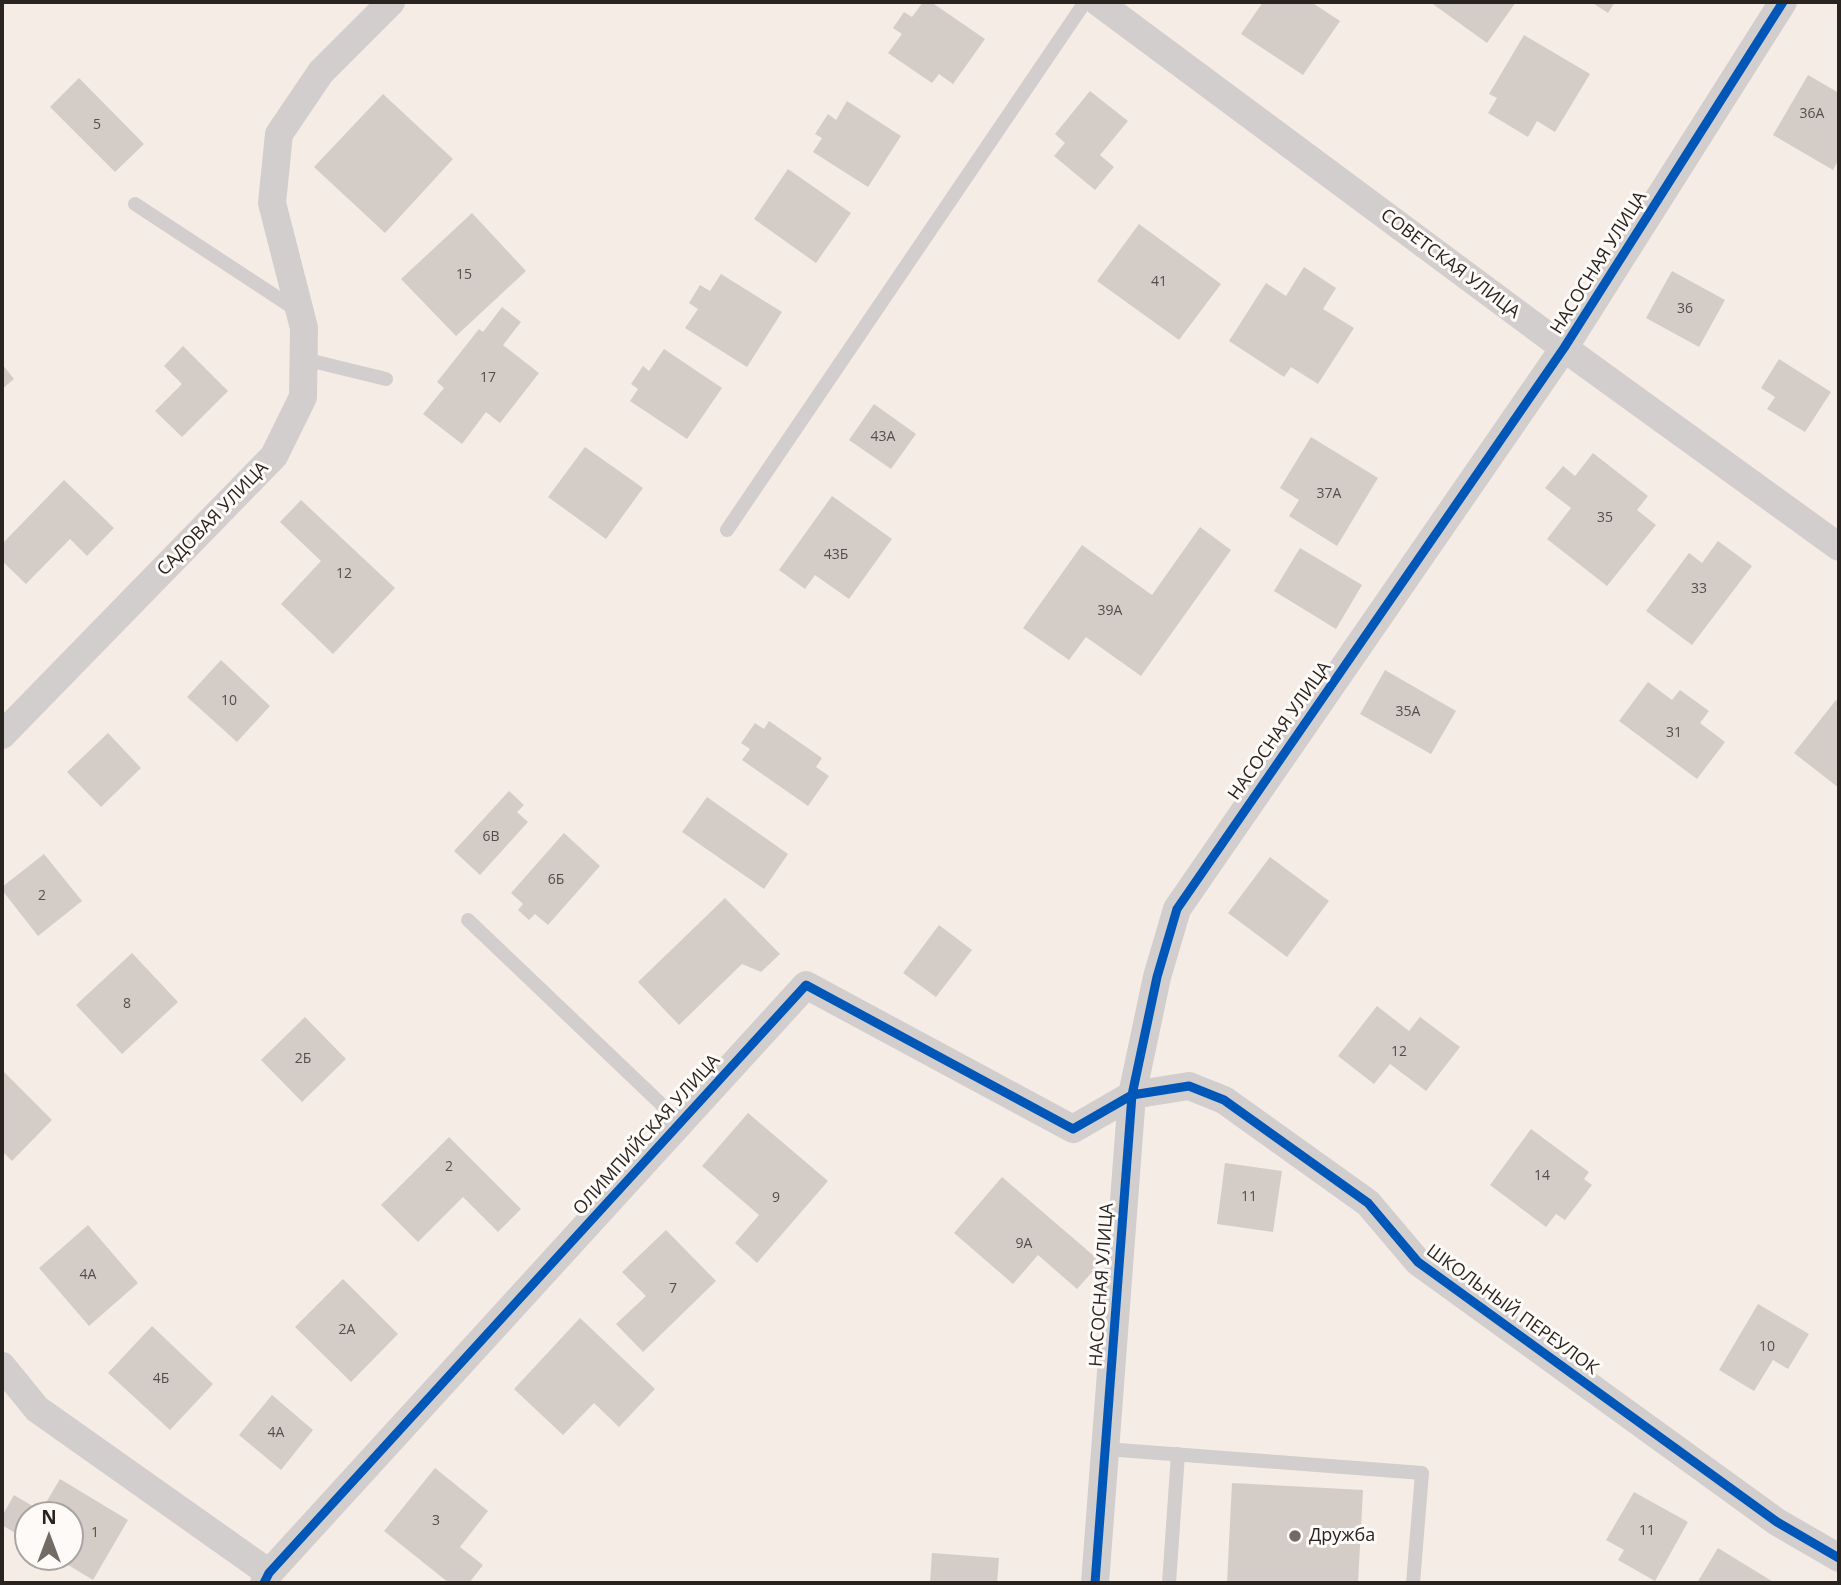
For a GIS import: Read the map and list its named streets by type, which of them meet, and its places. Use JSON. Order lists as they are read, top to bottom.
{
  "streets": {
    "street": [
      "НАСОСНАЯ УЛИЦА",
      "СОВЕТСКАЯ УЛИЦА",
      "САДОВАЯ УЛИЦА",
      "ОЛИМПИЙСКАЯ УЛИЦА",
      "ШКОЛЬНЫЙ ПЕРЕУЛОК"
    ]
  },
  "crossings": [
    ["НАСОСНАЯ УЛИЦА", "СОВЕТСКАЯ УЛИЦА"],
    ["НАСОСНАЯ УЛИЦА", "ОЛИМПИЙСКАЯ УЛИЦА"],
    ["НАСОСНАЯ УЛИЦА", "ШКОЛЬНЫЙ ПЕРЕУЛОК"],
    ["ОЛИМПИЙСКАЯ УЛИЦА", "ШКОЛЬНЫЙ ПЕРЕУЛОК"]
  ],
  "places": ["Дружба"],
  "house_numbers": [
    "36А",
    "5",
    "15",
    "41",
    "36",
    "17",
    "43А",
    "37А",
    "35",
    "43Б",
    "12",
    "33",
    "39А",
    "10",
    "35А",
    "31",
    "6В",
    "6Б",
    "2",
    "8",
    "12",
    "2Б",
    "2",
    "14",
    "11",
    "9",
    "9А",
    "4А",
    "7",
    "2А",
    "10",
    "4Б",
    "4А",
    "3",
    "11",
    "1"
  ],
  "north": "top"
}
